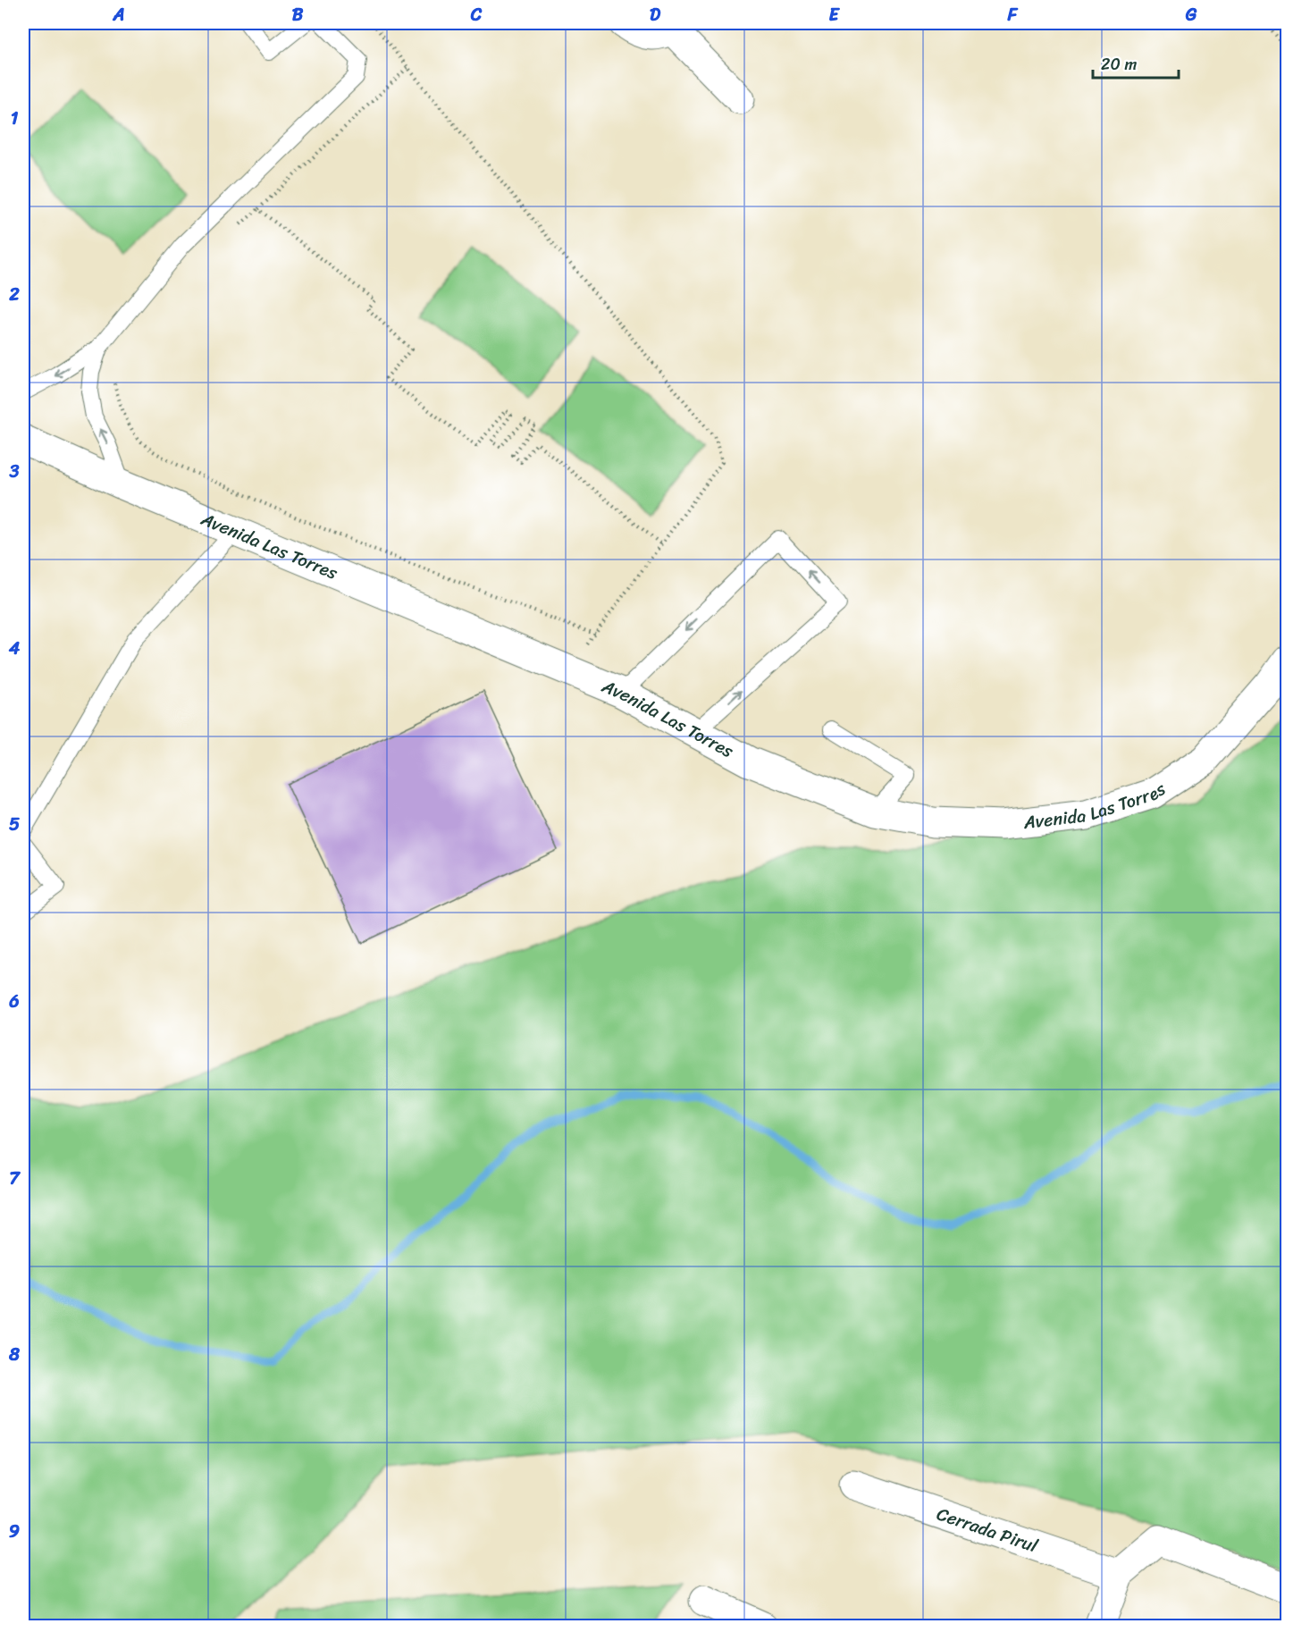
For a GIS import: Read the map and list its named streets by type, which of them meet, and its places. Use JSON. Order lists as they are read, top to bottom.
{
  "streets": {
    "street": ["Avenida Las Torres", "Cerrada Pirul"]
  },
  "scale_bar": "20 m",
  "grid": {
    "columns": [
      "A",
      "B",
      "C",
      "D",
      "E",
      "F",
      "G"
    ],
    "rows": [
      "1",
      "2",
      "3",
      "4",
      "5",
      "6",
      "7",
      "8",
      "9"
    ]
  }
}
